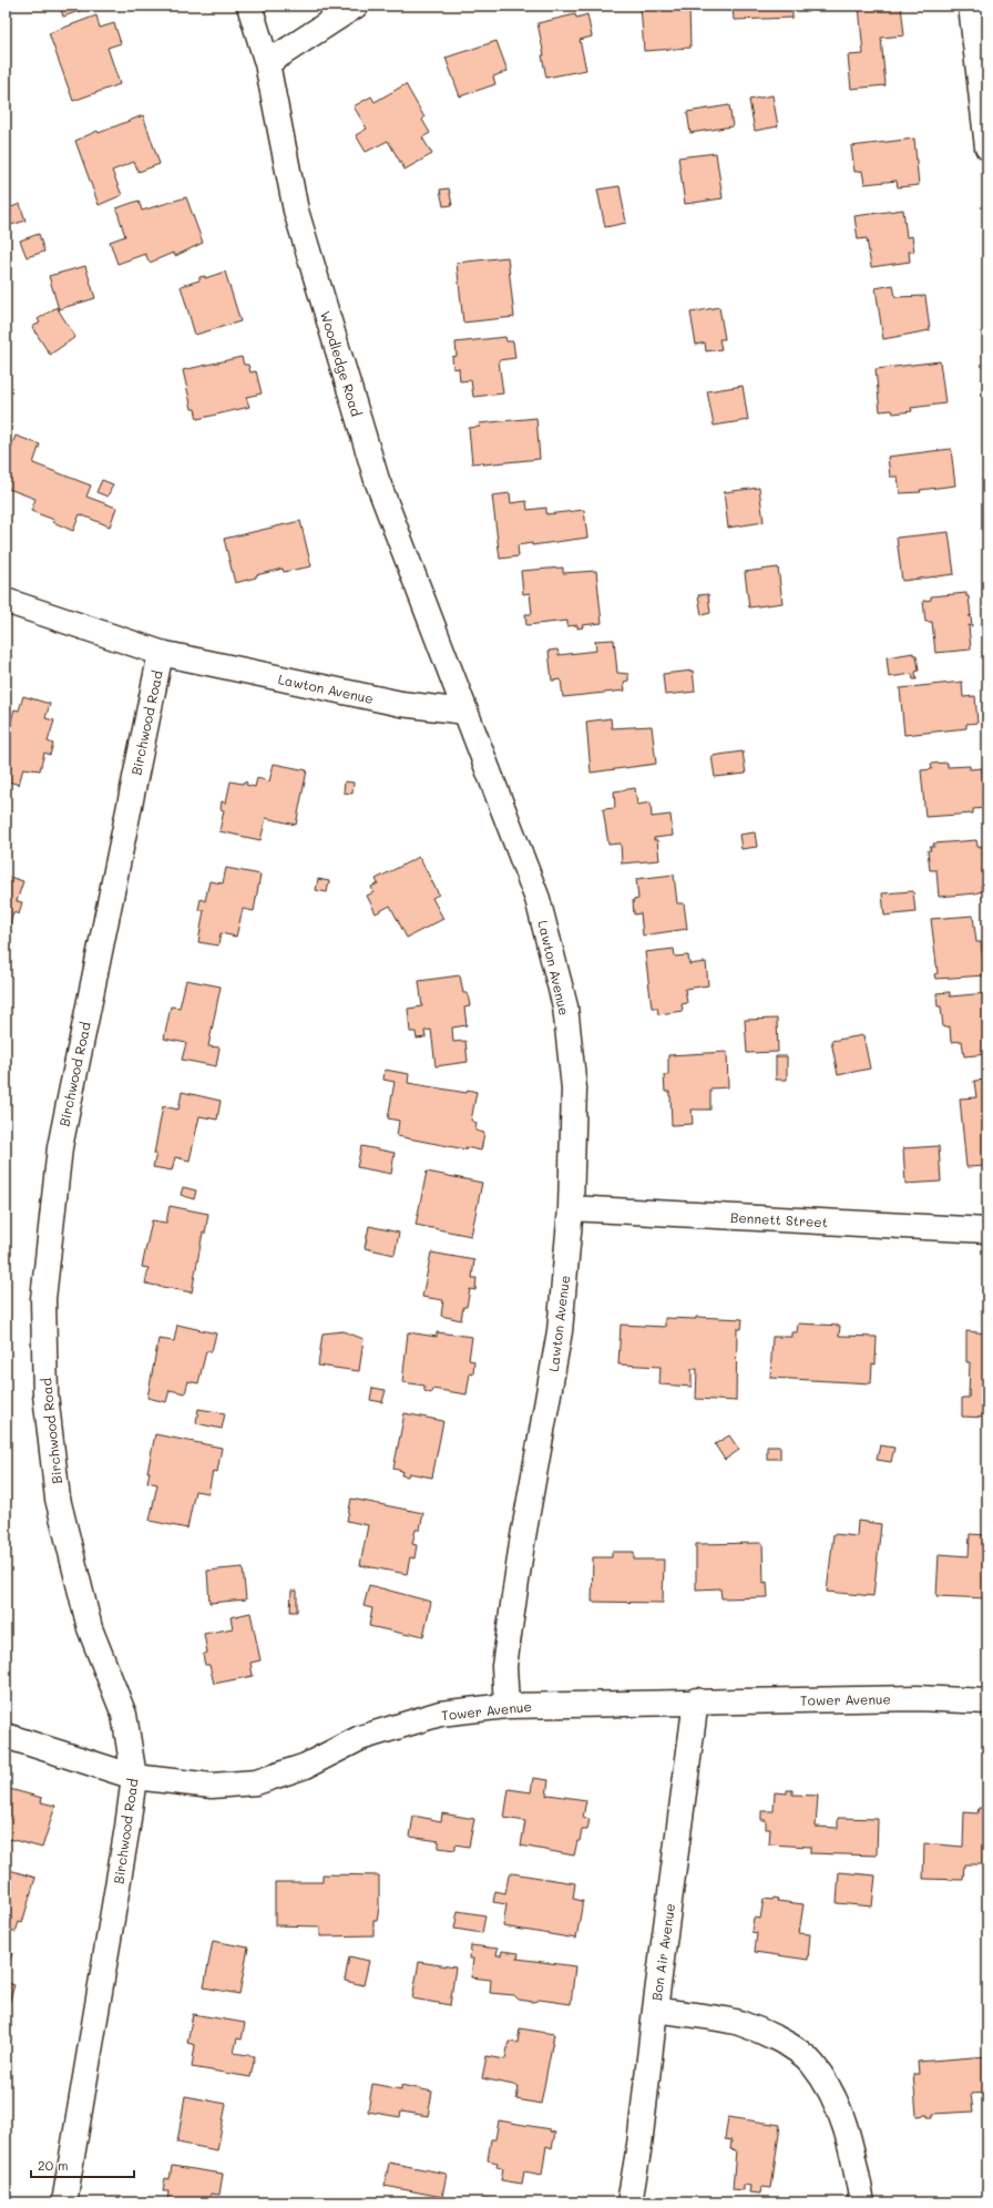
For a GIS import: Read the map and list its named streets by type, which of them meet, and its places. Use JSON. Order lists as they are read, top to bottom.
{
  "streets": {
    "street": [
      "Woodledge Road",
      "Lawton Avenue",
      "Birchwood Road",
      "Bennett Street",
      "Tower Avenue",
      "Bon Air Avenue"
    ]
  },
  "crossings": [
    ["Woodledge Road", "Lawton Avenue"],
    ["Lawton Avenue", "Birchwood Road"],
    ["Lawton Avenue", "Bennett Street"],
    ["Lawton Avenue", "Tower Avenue"],
    ["Birchwood Road", "Tower Avenue"],
    ["Tower Avenue", "Bon Air Avenue"]
  ],
  "scale_bar": "20 m"
}
